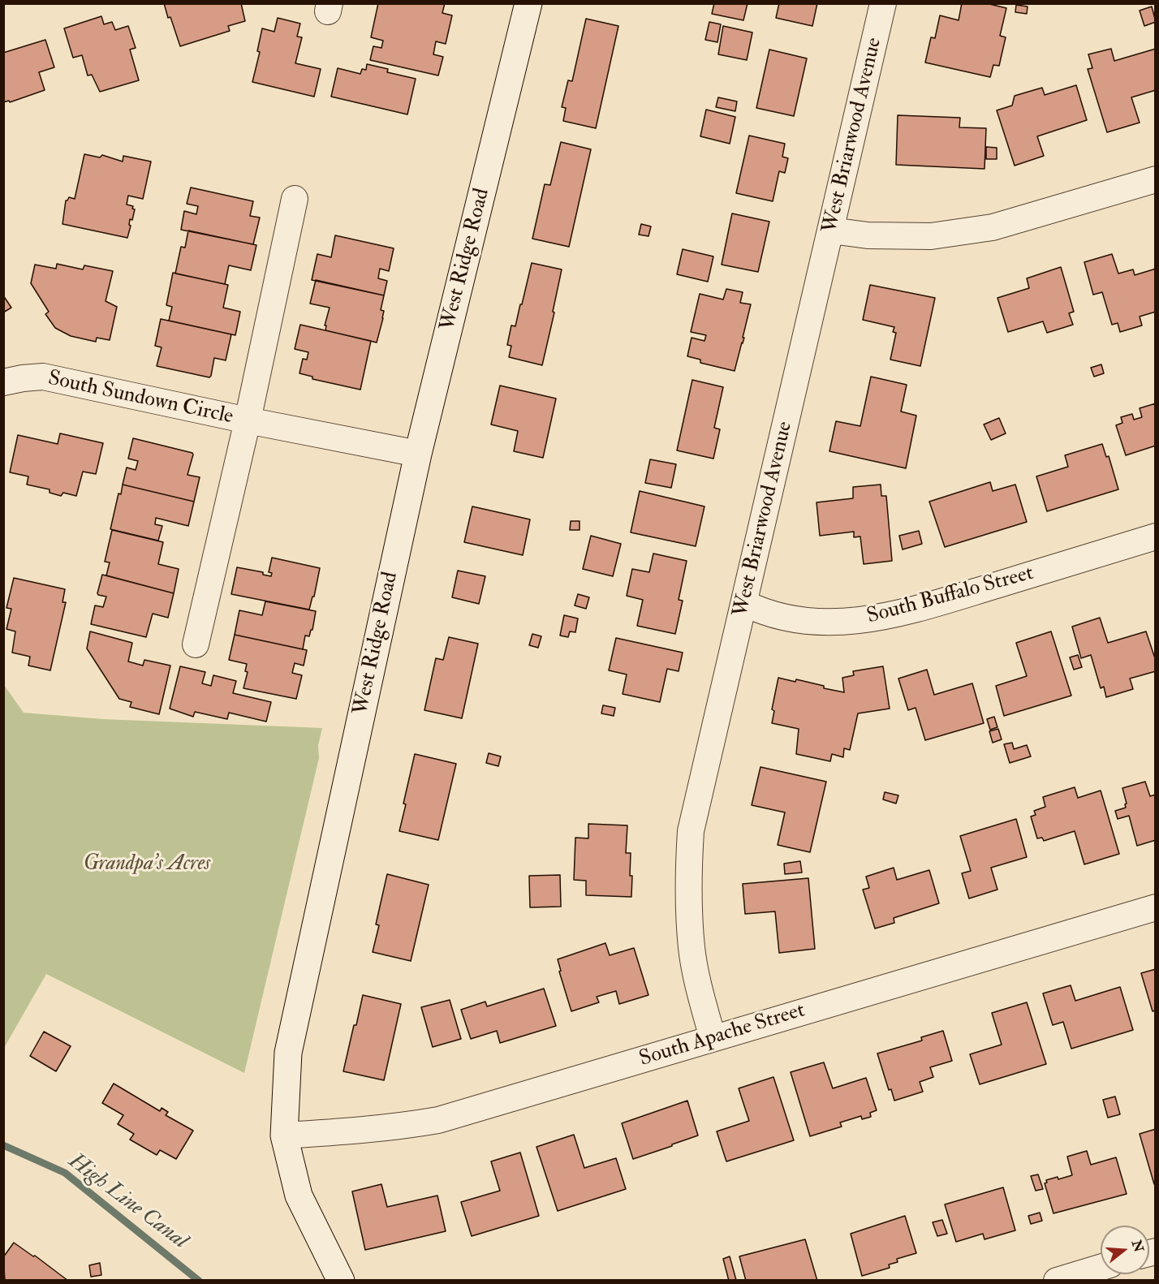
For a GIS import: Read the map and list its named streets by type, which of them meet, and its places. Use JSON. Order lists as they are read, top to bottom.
{
  "streets": {
    "street": [
      "West Briarwood Avenue",
      "West Ridge Road",
      "South Sundown Circle",
      "South Buffalo Street",
      "South Apache Street"
    ]
  },
  "crossings": [
    ["West Briarwood Avenue", "South Buffalo Street"],
    ["West Briarwood Avenue", "South Apache Street"],
    ["West Ridge Road", "South Sundown Circle"],
    ["West Ridge Road", "South Apache Street"]
  ],
  "water": ["High Line Canal"],
  "parks": ["Grandpa's Acres"],
  "north": "right"
}
